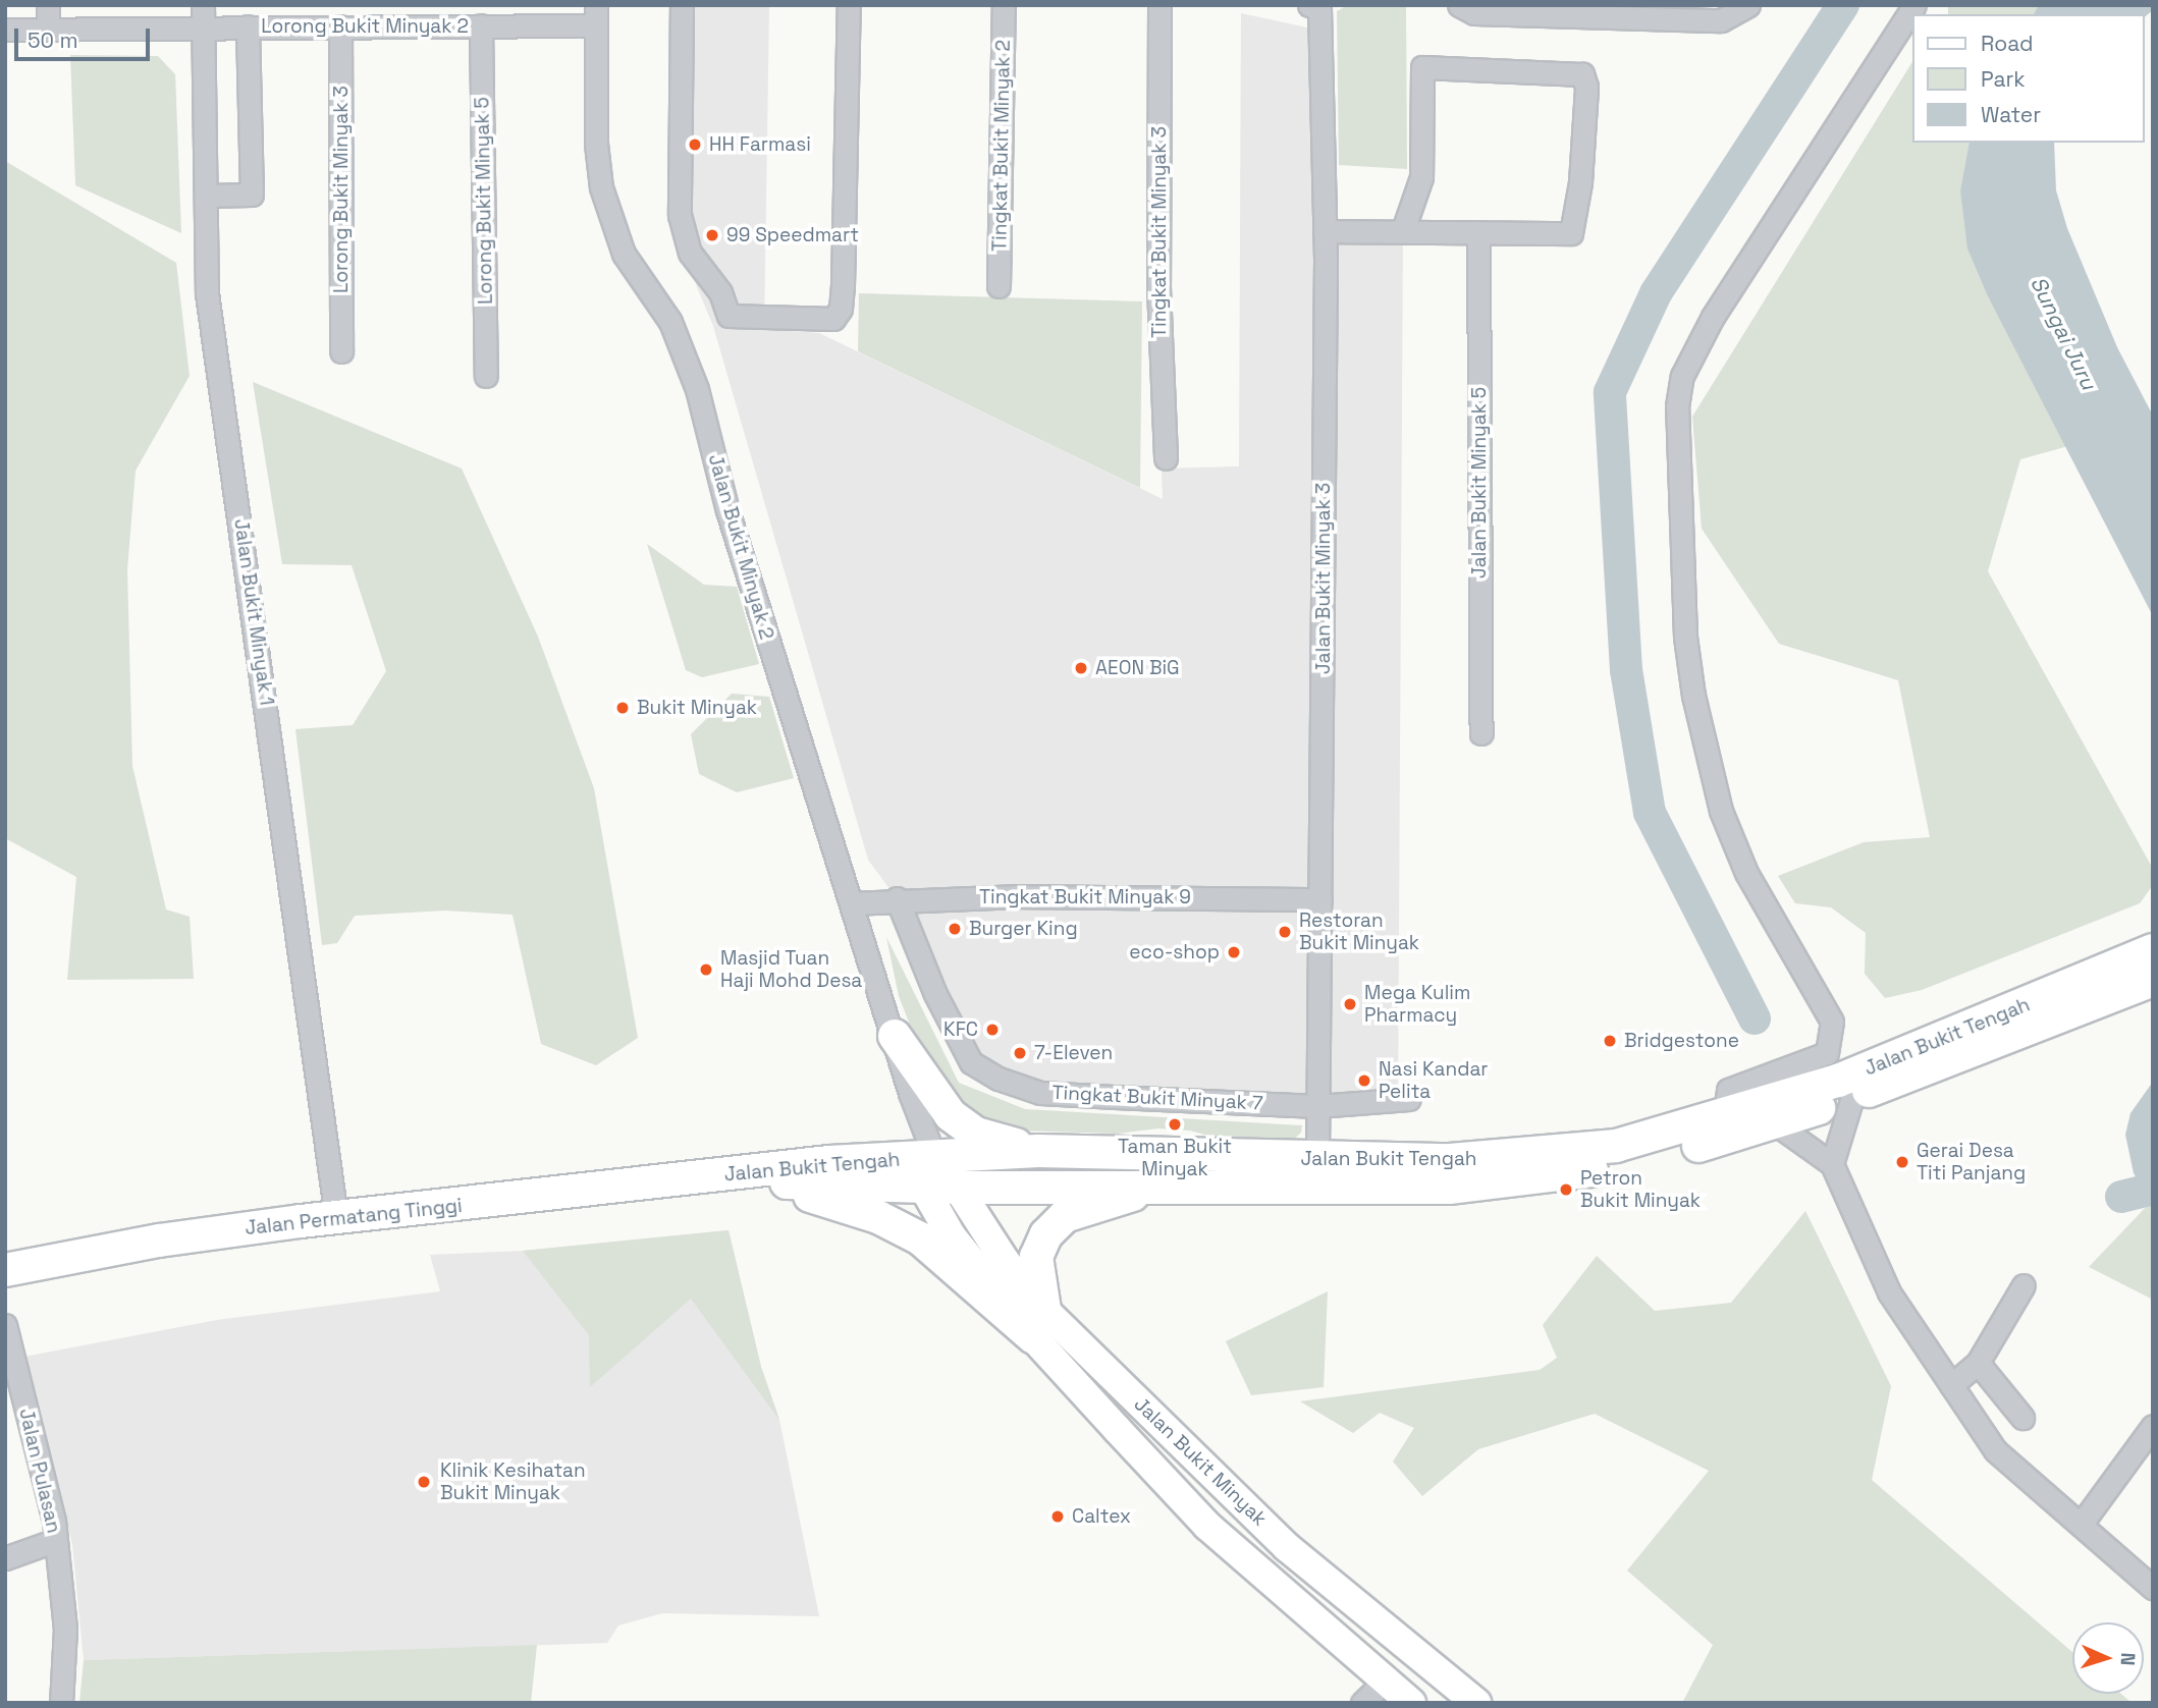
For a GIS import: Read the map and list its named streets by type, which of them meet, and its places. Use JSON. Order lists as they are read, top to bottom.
{
  "streets": {
    "highway": ["Jalan Bukit Tengah", "Jalan Permatang Tinggi"],
    "main road": ["Jalan Bukit Minyak"],
    "street": [
      "Lorong Bukit Minyak 2",
      "Tingkat Bukit Minyak 2",
      "Lorong Bukit Minyak 3",
      "Lorong Bukit Minyak 5",
      "Tingkat Bukit Minyak 3",
      "Jalan Bukit Minyak 5",
      "Jalan Bukit Minyak 2",
      "Jalan Bukit Minyak 3",
      "Jalan Bukit Minyak 1",
      "Tingkat Bukit Minyak 9",
      "Tingkat Bukit Minyak 7",
      "Jalan Pulasan"
    ]
  },
  "crossings": [
    ["Lorong Bukit Minyak 2", "Lorong Bukit Minyak 3"],
    ["Lorong Bukit Minyak 2", "Lorong Bukit Minyak 5"],
    ["Lorong Bukit Minyak 2", "Jalan Bukit Minyak 2"],
    ["Lorong Bukit Minyak 2", "Jalan Bukit Minyak 1"],
    ["Jalan Bukit Minyak 2", "Tingkat Bukit Minyak 9"],
    ["Jalan Bukit Minyak 2", "Jalan Bukit Tengah"],
    ["Jalan Bukit Minyak 2", "Jalan Bukit Minyak"],
    ["Jalan Bukit Minyak 3", "Tingkat Bukit Minyak 9"],
    ["Jalan Bukit Minyak 3", "Jalan Bukit Tengah"],
    ["Jalan Bukit Minyak 3", "Tingkat Bukit Minyak 7"],
    ["Jalan Bukit Minyak 1", "Jalan Permatang Tinggi"],
    ["Tingkat Bukit Minyak 9", "Tingkat Bukit Minyak 7"],
    ["Jalan Bukit Tengah", "Jalan Permatang Tinggi"],
    ["Jalan Bukit Tengah", "Jalan Bukit Minyak"]
  ],
  "water": ["Sungai Juru"],
  "places": [
    "HH Farmasi",
    "99 Speedmart",
    "AEON BiG",
    "Bukit Minyak",
    "Burger King",
    "Restoran Bukit Minyak",
    "eco-shop",
    "Masjid Tuan Haji Mohd Desa",
    "Mega Kulim Pharmacy",
    "KFC",
    "Bridgestone",
    "7-Eleven",
    "Nasi Kandar Pelita",
    "Taman Bukit Minyak",
    "Gerai Desa Titi Panjang",
    "Petron Bukit Minyak",
    "Klinik Kesihatan Bukit Minyak",
    "Caltex"
  ],
  "legend": ["Road", "Park", "Water"],
  "scale_bar": "50 m",
  "north": "right"
}
